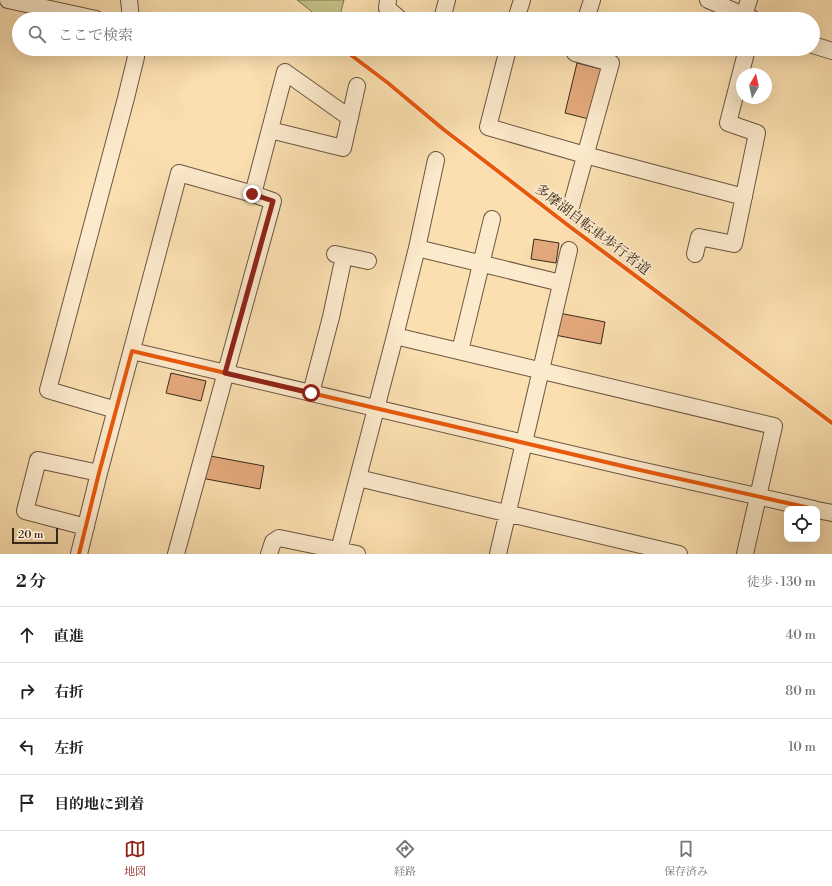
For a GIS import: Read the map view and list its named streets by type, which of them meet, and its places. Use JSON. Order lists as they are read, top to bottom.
{
  "streets": {
    "cycle path": ["多摩湖自転車歩行者道"]
  },
  "scale_bar": "20 m",
  "north": "top",
  "page": {
    "search": "ここで検索",
    "scale": "20 m",
    "heading": ["2 分", "徒歩 · 130 m"],
    "list": [
      ["直進", "40 m"],
      ["右折", "80 m"],
      ["左折", "10 m"],
      "目的地に到着"
    ],
    "nav": ["地図", "経路", "保存済み"]
  }
}
